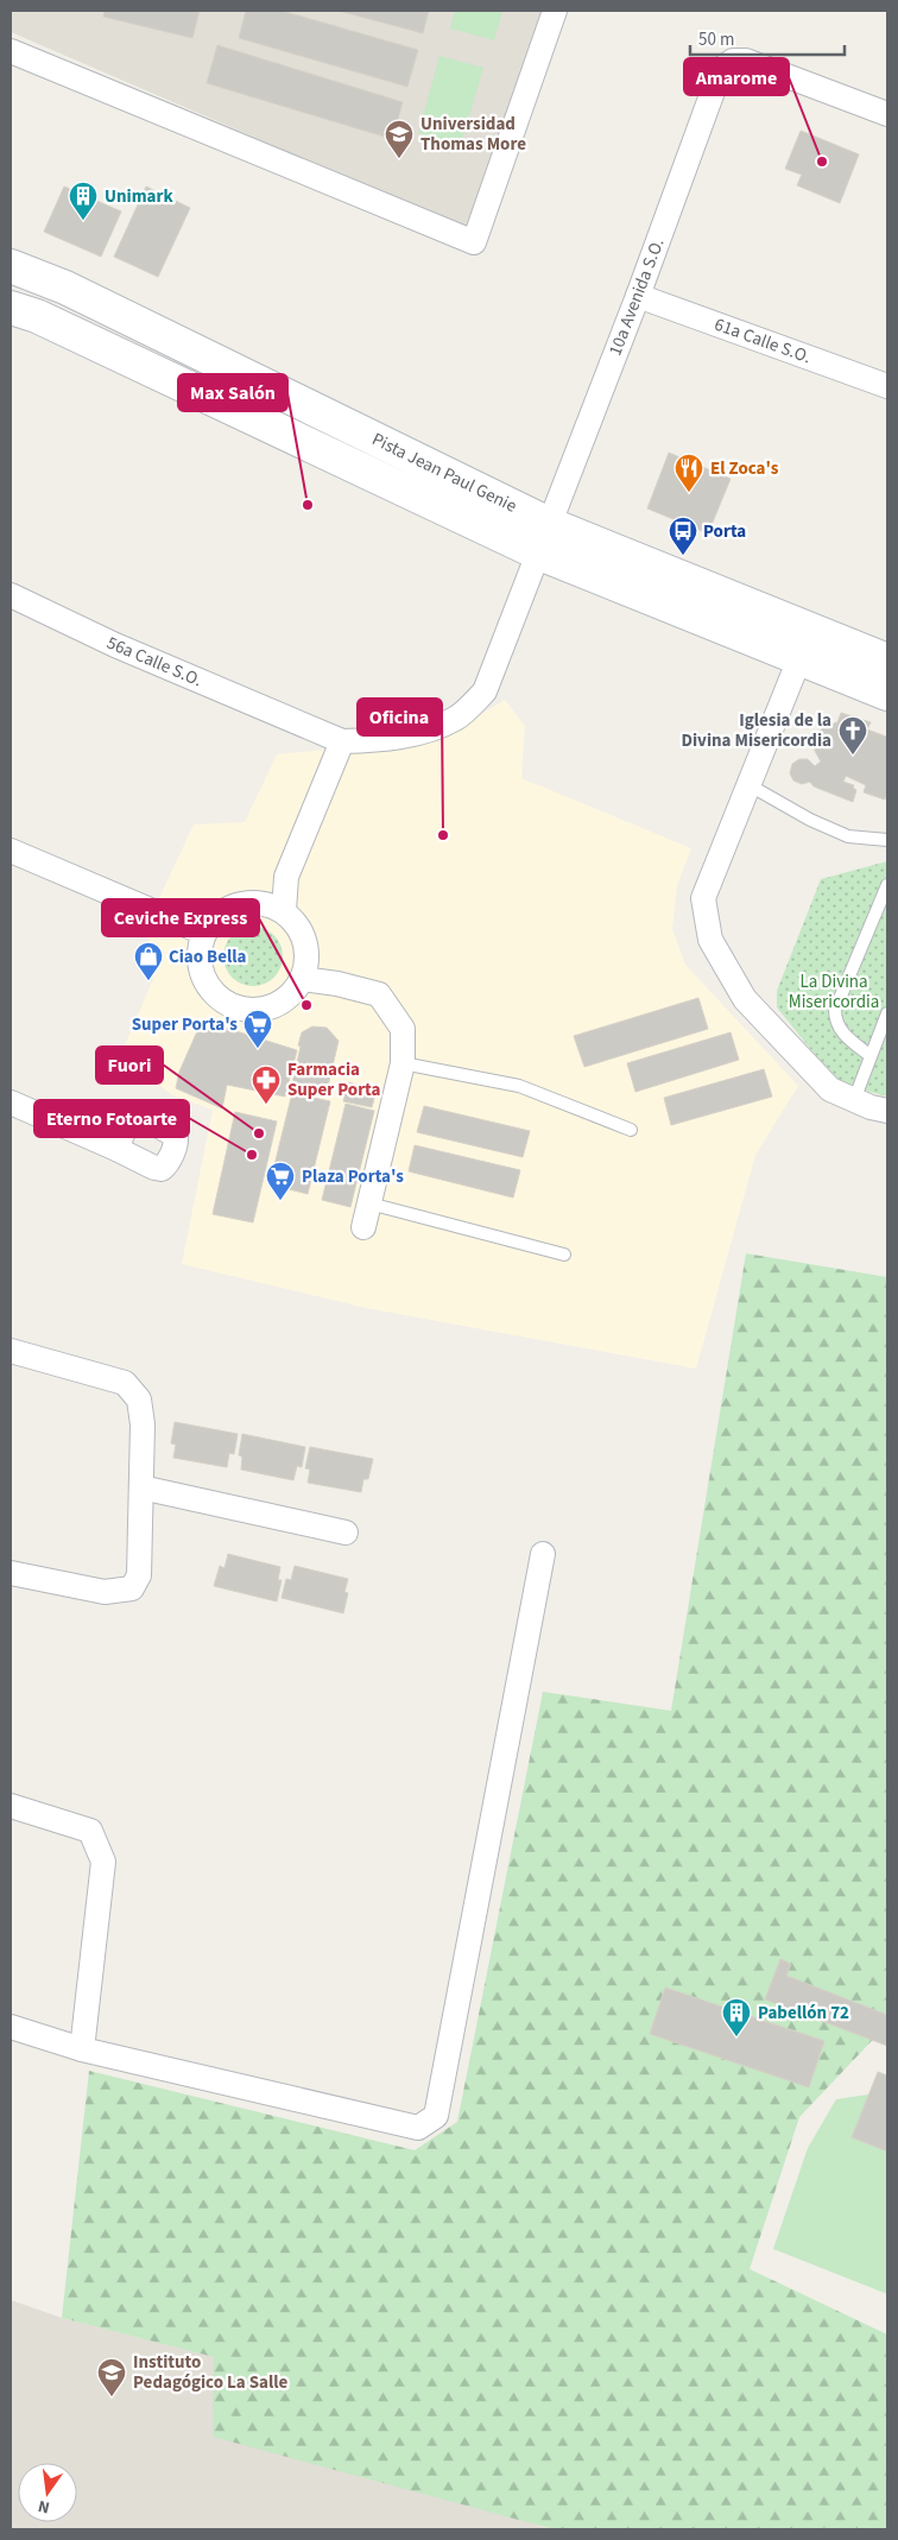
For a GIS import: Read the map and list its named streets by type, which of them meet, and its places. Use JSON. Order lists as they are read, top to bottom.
{
  "streets": {
    "main road": ["Pista Jean Paul Genie"],
    "street": ["10a Avenida S.O.", "61a Calle S.O.", "56a Calle S.O."]
  },
  "crossings": [
    ["10a Avenida S.O.", "61a Calle S.O."],
    ["10a Avenida S.O.", "Pista Jean Paul Genie"],
    ["10a Avenida S.O.", "56a Calle S.O."]
  ],
  "parks": ["La Divina Misericordia"],
  "places": {
    "school or university": ["Universidad Thomas More", "Instituto Pedagógico La Salle"],
    "other": [
      "Amarome",
      "Max Salón",
      "Oficina",
      "Ceviche Express",
      "Fuori",
      "Eterno Fotoarte"
    ],
    "building": ["Unimark", "Pabellón 72"],
    "restaurant": ["El Zoca's"],
    "bus stop": ["Porta"],
    "church": ["Iglesia de la Divina Misericordia"],
    "shop": ["Ciao Bella"],
    "supermarket": ["Super Porta's", "Plaza Porta's"],
    "pharmacy": ["Farmacia Super Porta"]
  },
  "scale_bar": "50 m",
  "north": "bottom"
}
